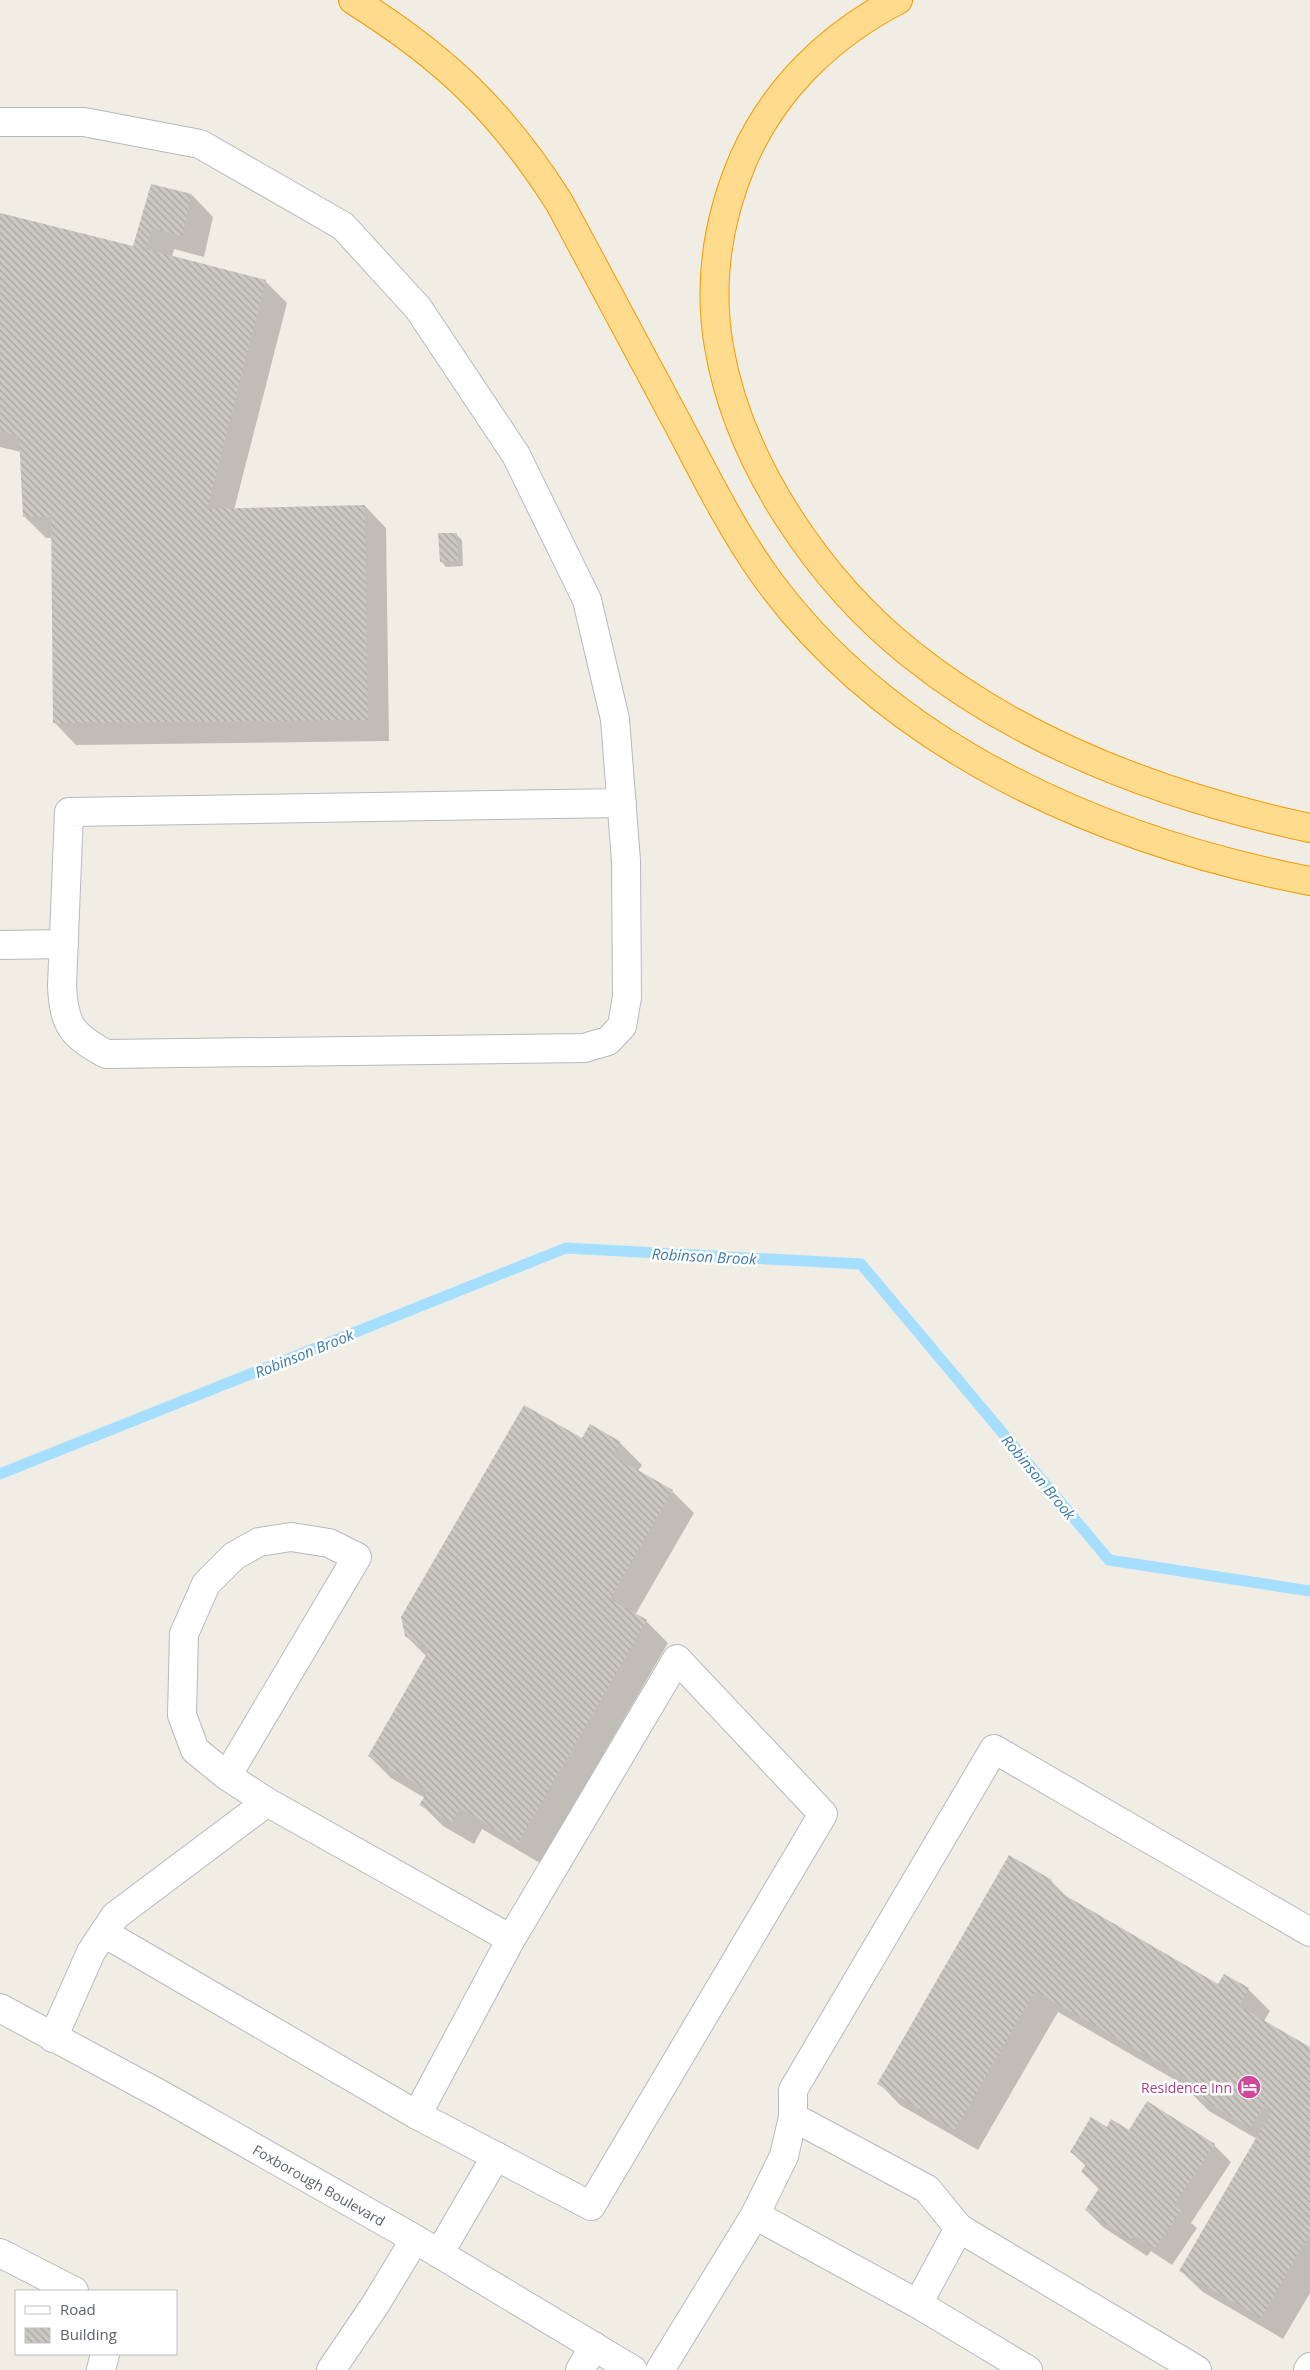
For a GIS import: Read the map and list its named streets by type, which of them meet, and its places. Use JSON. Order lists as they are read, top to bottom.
{
  "streets": {
    "street": ["Foxborough Boulevard"]
  },
  "water": ["Robinson Brook"],
  "places": {
    "hotel": ["Residence Inn"]
  },
  "legend": ["Road", "Building"]
}
